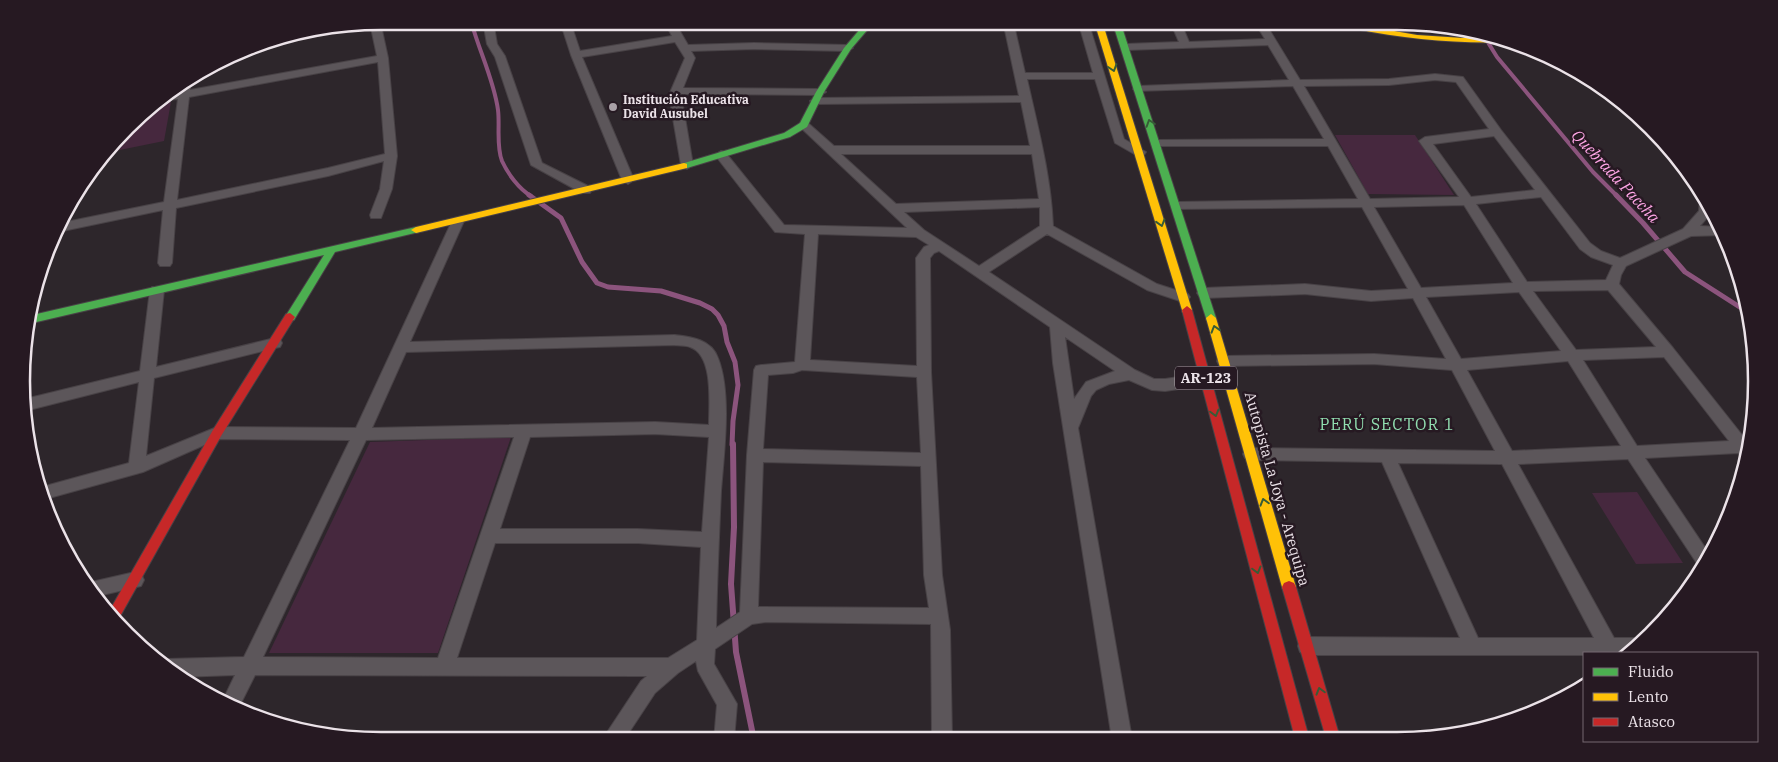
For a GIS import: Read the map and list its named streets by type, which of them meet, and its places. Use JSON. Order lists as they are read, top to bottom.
{
  "streets": {
    "main road": ["AR-123", "Autopista La Joya - Arequipa"]
  },
  "districts": ["PERÚ SECTOR 1"],
  "water": ["Quebrada Paccha"],
  "places": ["Institución Educativa David Ausubel"],
  "legend": ["Fluido", "Lento", "Atasco"]
}
